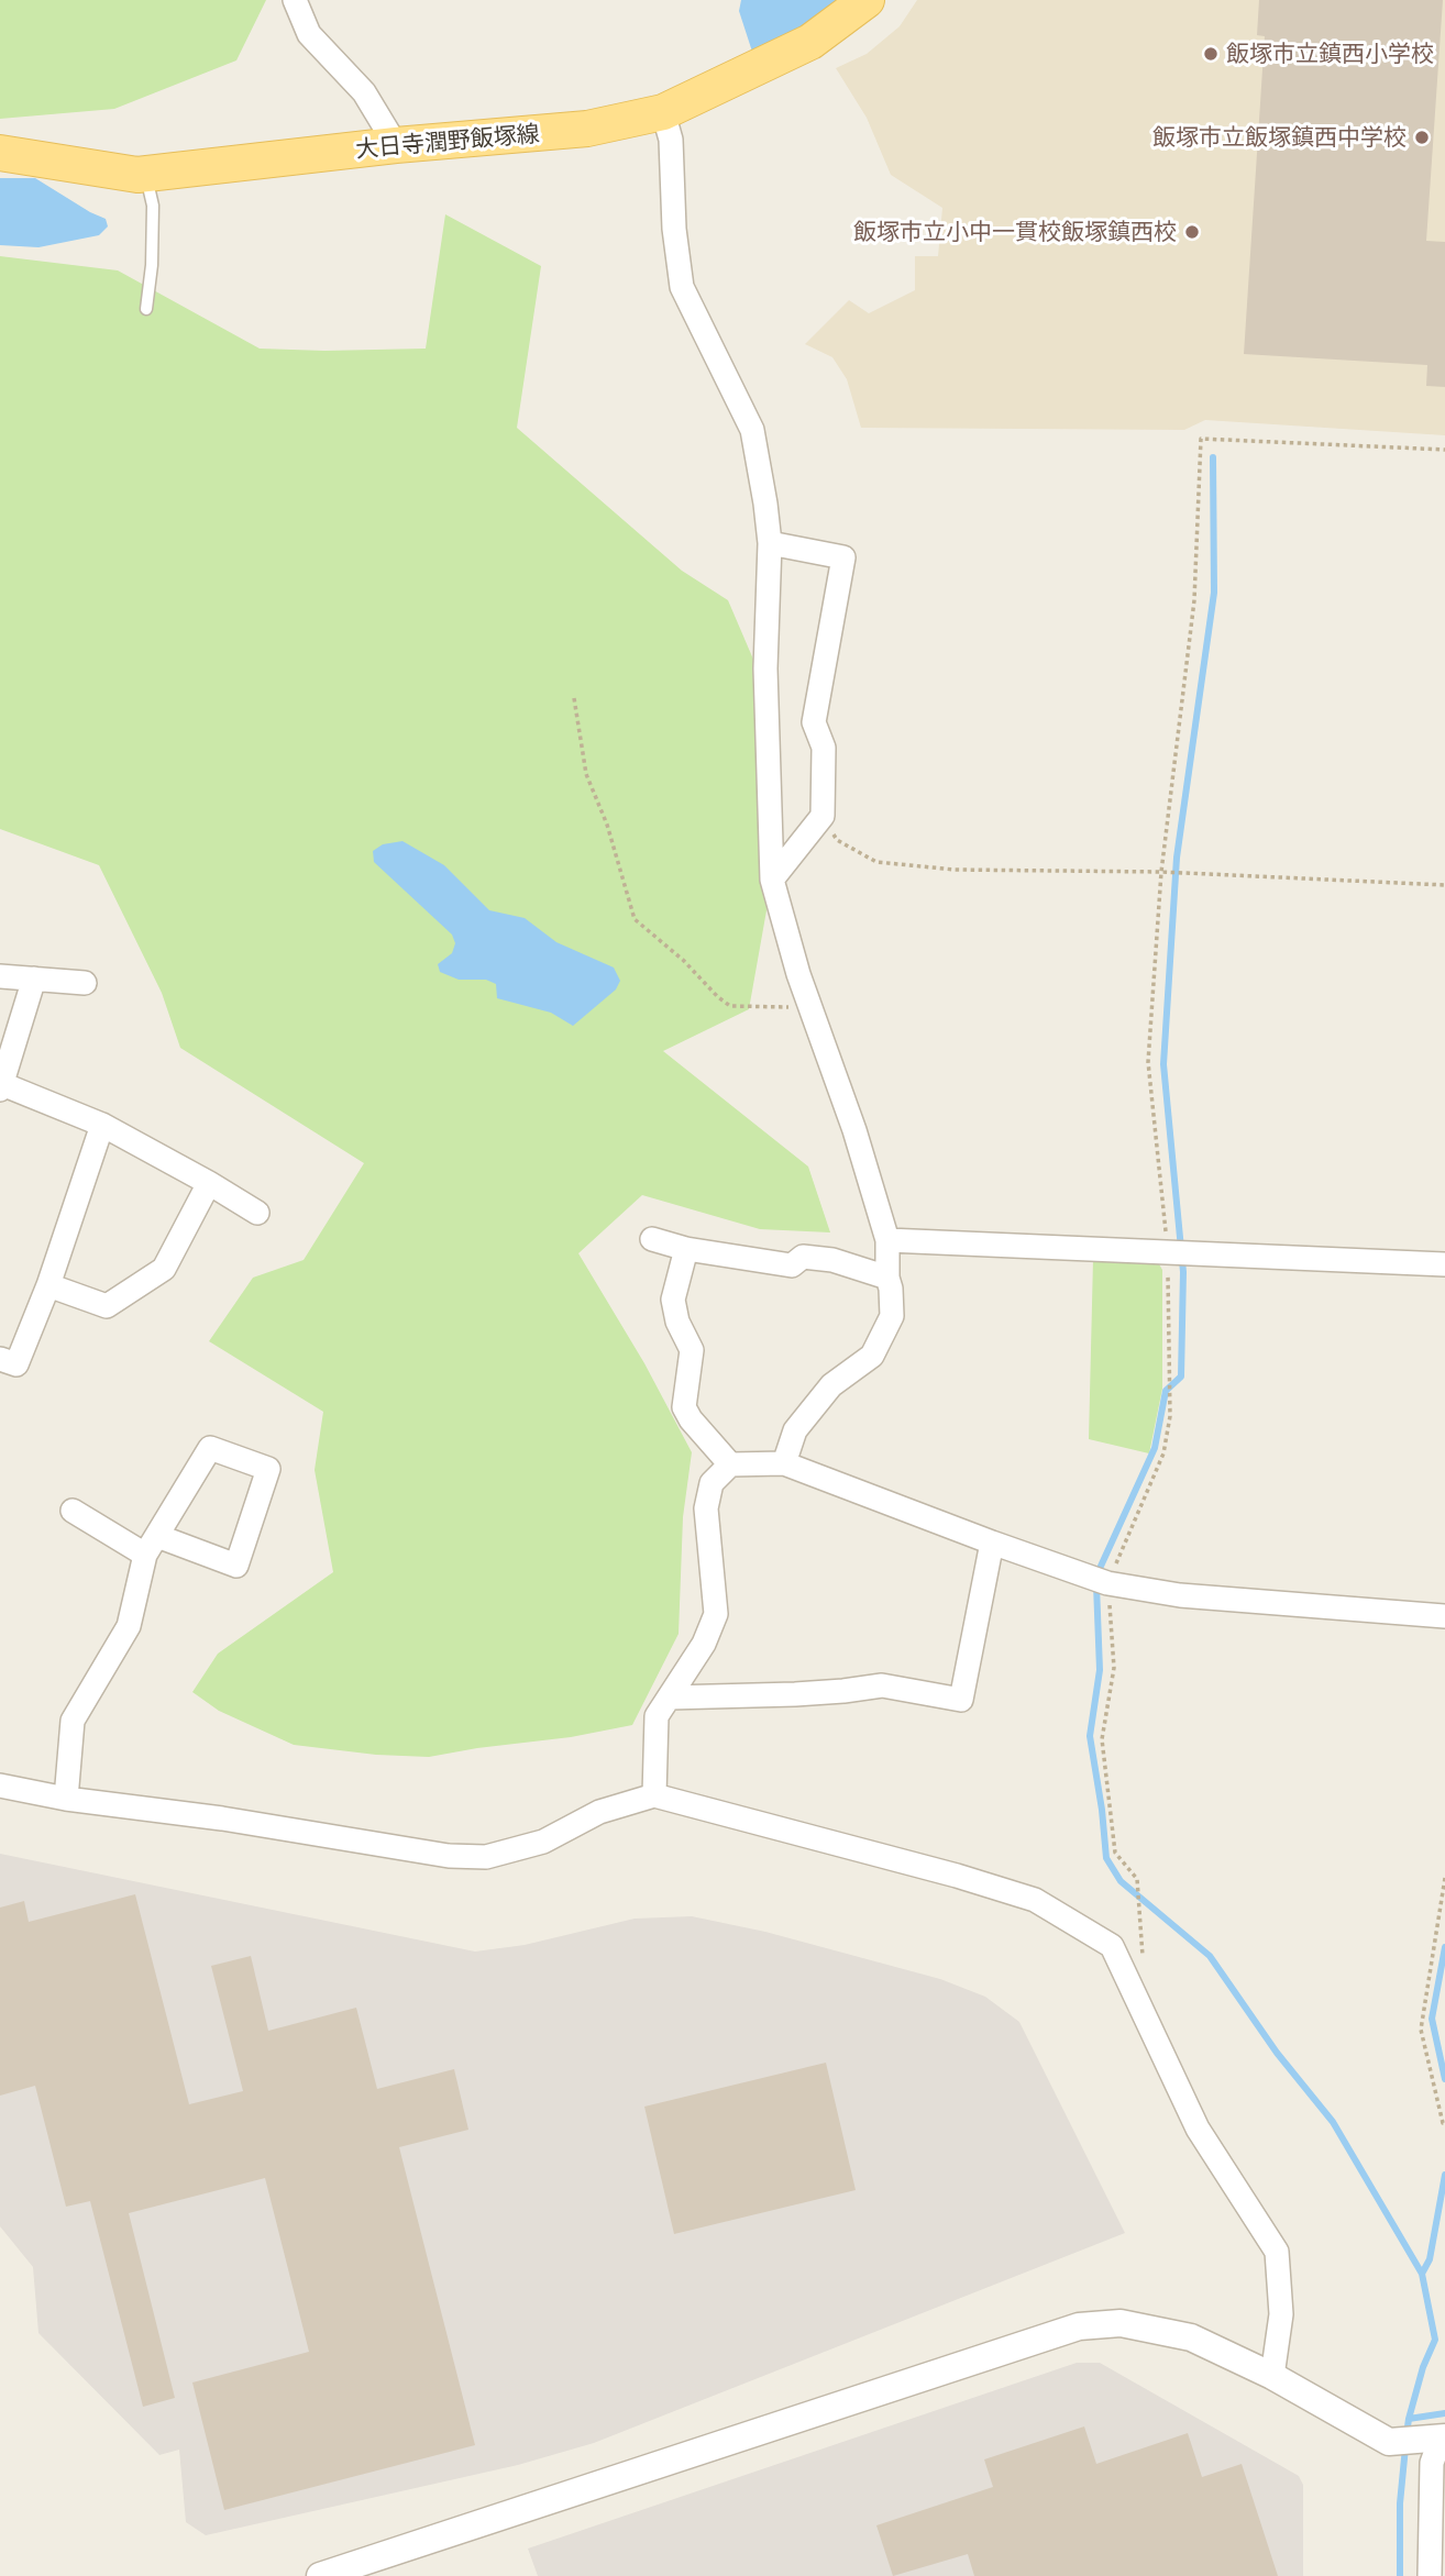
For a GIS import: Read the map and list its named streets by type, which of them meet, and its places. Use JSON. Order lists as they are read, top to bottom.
{
  "streets": {
    "main road": ["大日寺潤野飯塚線"]
  },
  "places": ["飯塚市立鎮西小学校", "飯塚市立飯塚鎮西中学校", "飯塚市立小中一貫校飯塚鎮西校"]
}
